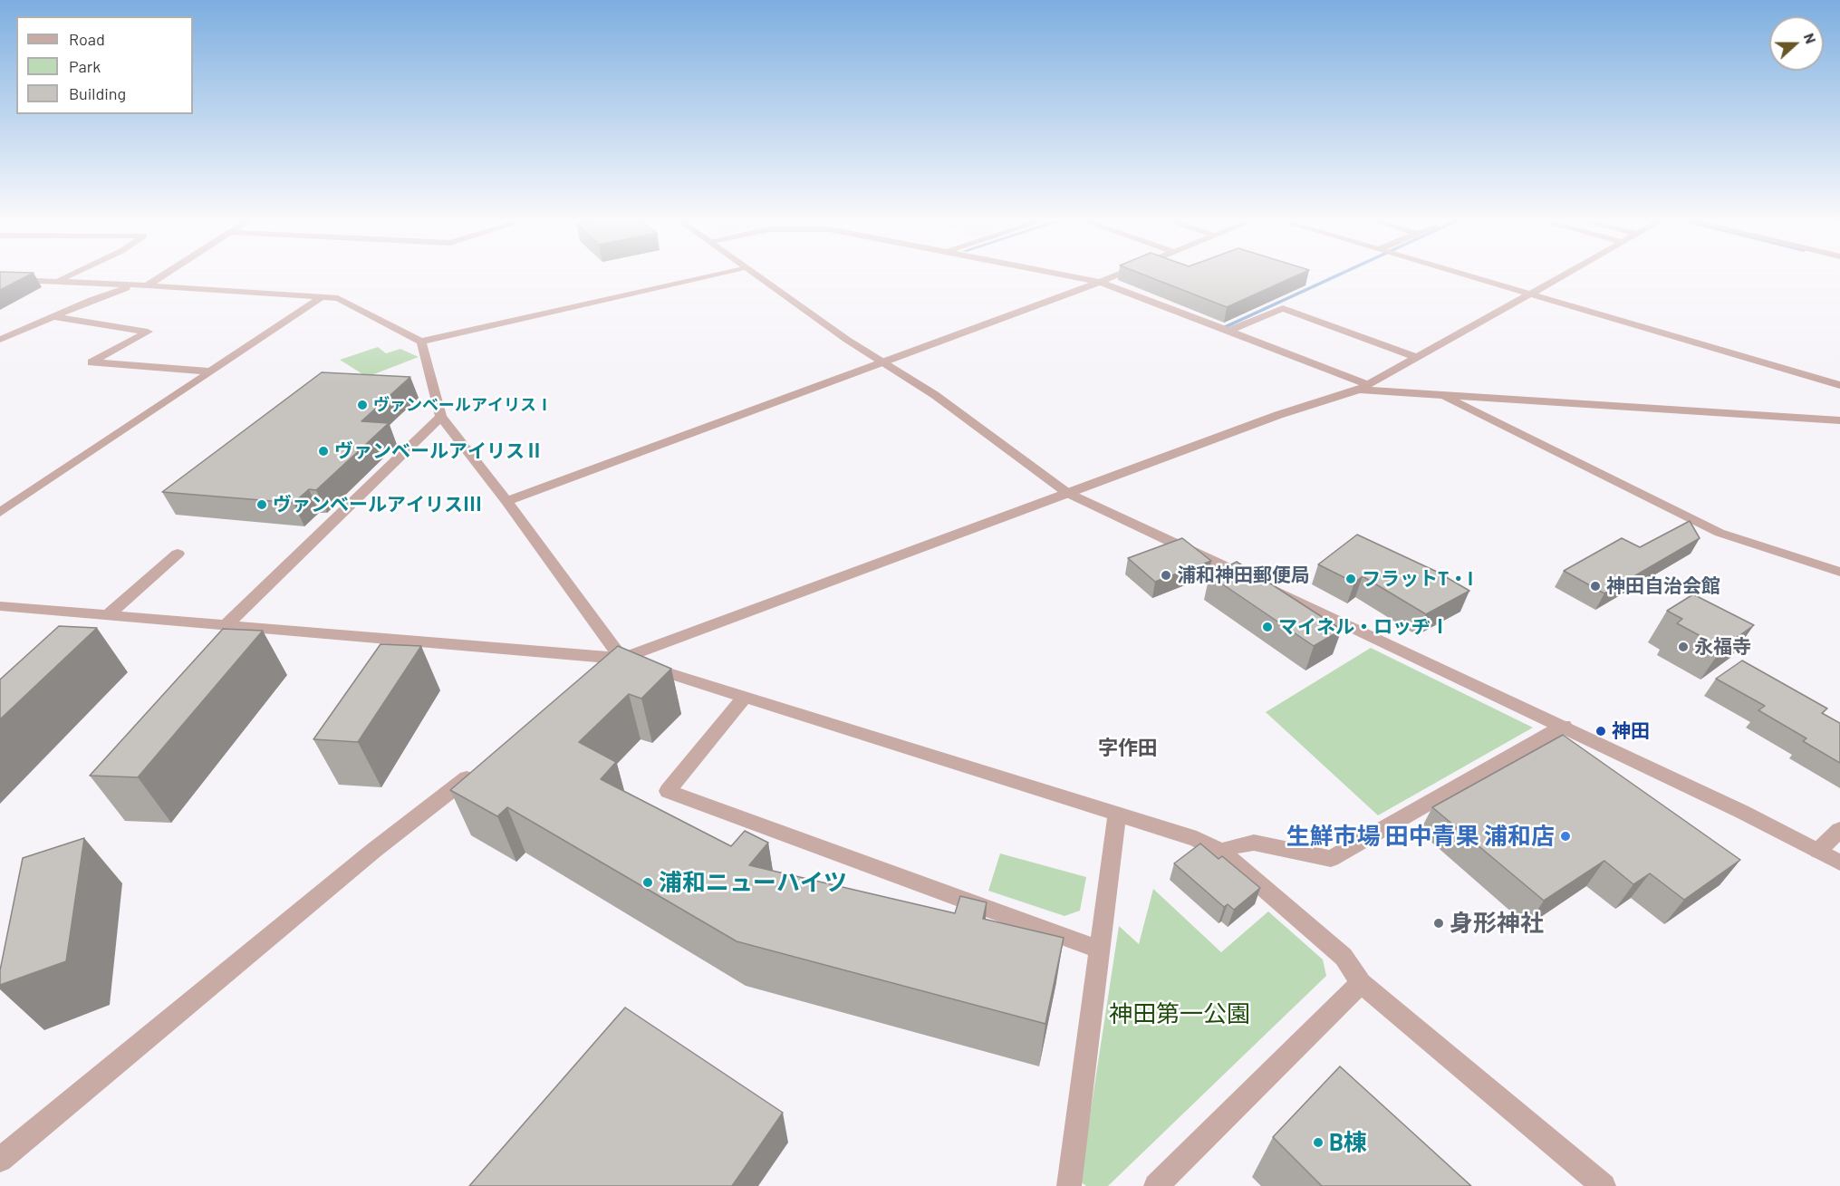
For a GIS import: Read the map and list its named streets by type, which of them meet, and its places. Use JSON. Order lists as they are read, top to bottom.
{
  "districts": ["字作田"],
  "parks": ["神田第一公園"],
  "places": [
    "ヴァンベールアイリスⅠ",
    "ヴァンベールアイリスⅡ",
    "ヴァンベールアイリスⅢ",
    "浦和神田郵便局",
    "フラットT・I",
    "神田自治会館",
    "マイネル・ロッヂⅠ",
    "永福寺",
    "神田",
    "生鮮市場 田中青果 浦和店",
    "浦和ニューハイツ",
    "身形神社",
    "B棟"
  ],
  "legend": ["Road", "Park", "Building"],
  "north": "right"
}
